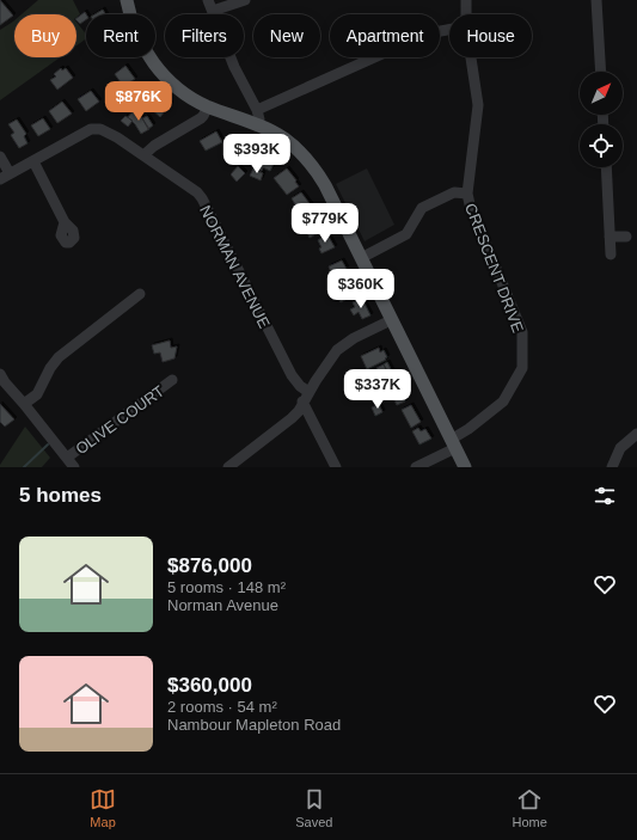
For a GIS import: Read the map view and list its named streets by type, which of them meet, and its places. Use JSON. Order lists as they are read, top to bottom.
{
  "streets": {
    "street": ["NORMAN AVENUE", "CRESCENT DRIVE", "OLIVE COURT"]
  },
  "north": "top right",
  "page": {
    "chip": [
      "Buy",
      "Rent",
      "Filters",
      "New",
      "Apartment",
      "House"
    ],
    "price": [
      "$876K",
      "$393K",
      "$779K",
      "$360K",
      "$337K"
    ],
    "heading": "5 homes",
    "list": [
      {
        "name": "$876,000",
        "note": "5 rooms · 148 m² · Norman Avenue"
      },
      {
        "name": "$360,000",
        "note": "2 rooms · 54 m² · Nambour Mapleton Road"
      }
    ],
    "tabs": ["Map", "Saved", "Home"]
  }
}
